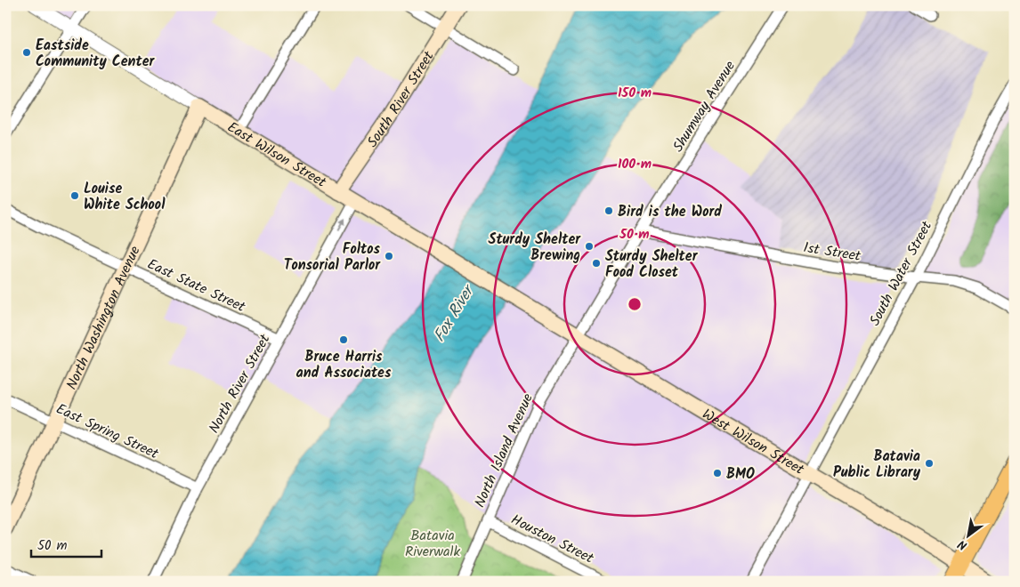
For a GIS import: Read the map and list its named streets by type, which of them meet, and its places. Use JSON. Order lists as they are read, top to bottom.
{
  "streets": {
    "main road": [
      "South River Street",
      "East Wilson Street",
      "North Washington Avenue",
      "West Wilson Street"
    ],
    "street": [
      "Shumway Avenue",
      "1st Street",
      "South Water Street",
      "East State Street",
      "North River Street",
      "East Spring Street",
      "North Island Avenue",
      "Houston Street"
    ]
  },
  "crossings": [
    ["South River Street", "East Wilson Street"],
    ["Shumway Avenue", "1st Street"],
    ["Shumway Avenue", "West Wilson Street"],
    ["Shumway Avenue", "North Island Avenue"],
    ["East Wilson Street", "North Washington Avenue"],
    ["East Wilson Street", "North River Street"],
    ["East Wilson Street", "West Wilson Street"],
    ["1st Street", "South Water Street"],
    ["South Water Street", "West Wilson Street"],
    ["East State Street", "North Washington Avenue"],
    ["East State Street", "North River Street"],
    ["North Washington Avenue", "East Spring Street"],
    ["North River Street", "East Spring Street"],
    ["West Wilson Street", "North Island Avenue"],
    ["North Island Avenue", "Houston Street"]
  ],
  "one_way": ["North River Street"],
  "water": ["Fox River"],
  "parks": ["Batavia Riverwalk"],
  "places": [
    "Eastside Community Center",
    "Louise White School",
    "Bird is the Word",
    "Sturdy Shelter Brewing",
    "Foltos Tonsorial Parlor",
    "Sturdy Shelter Food Closet",
    "Bruce Harris and Associates",
    "Batavia Public Library",
    "BMO"
  ],
  "scale_bar": "50 m",
  "north": "bottom left",
  "rings": ["150 m", "100 m", "50 m"]
}
